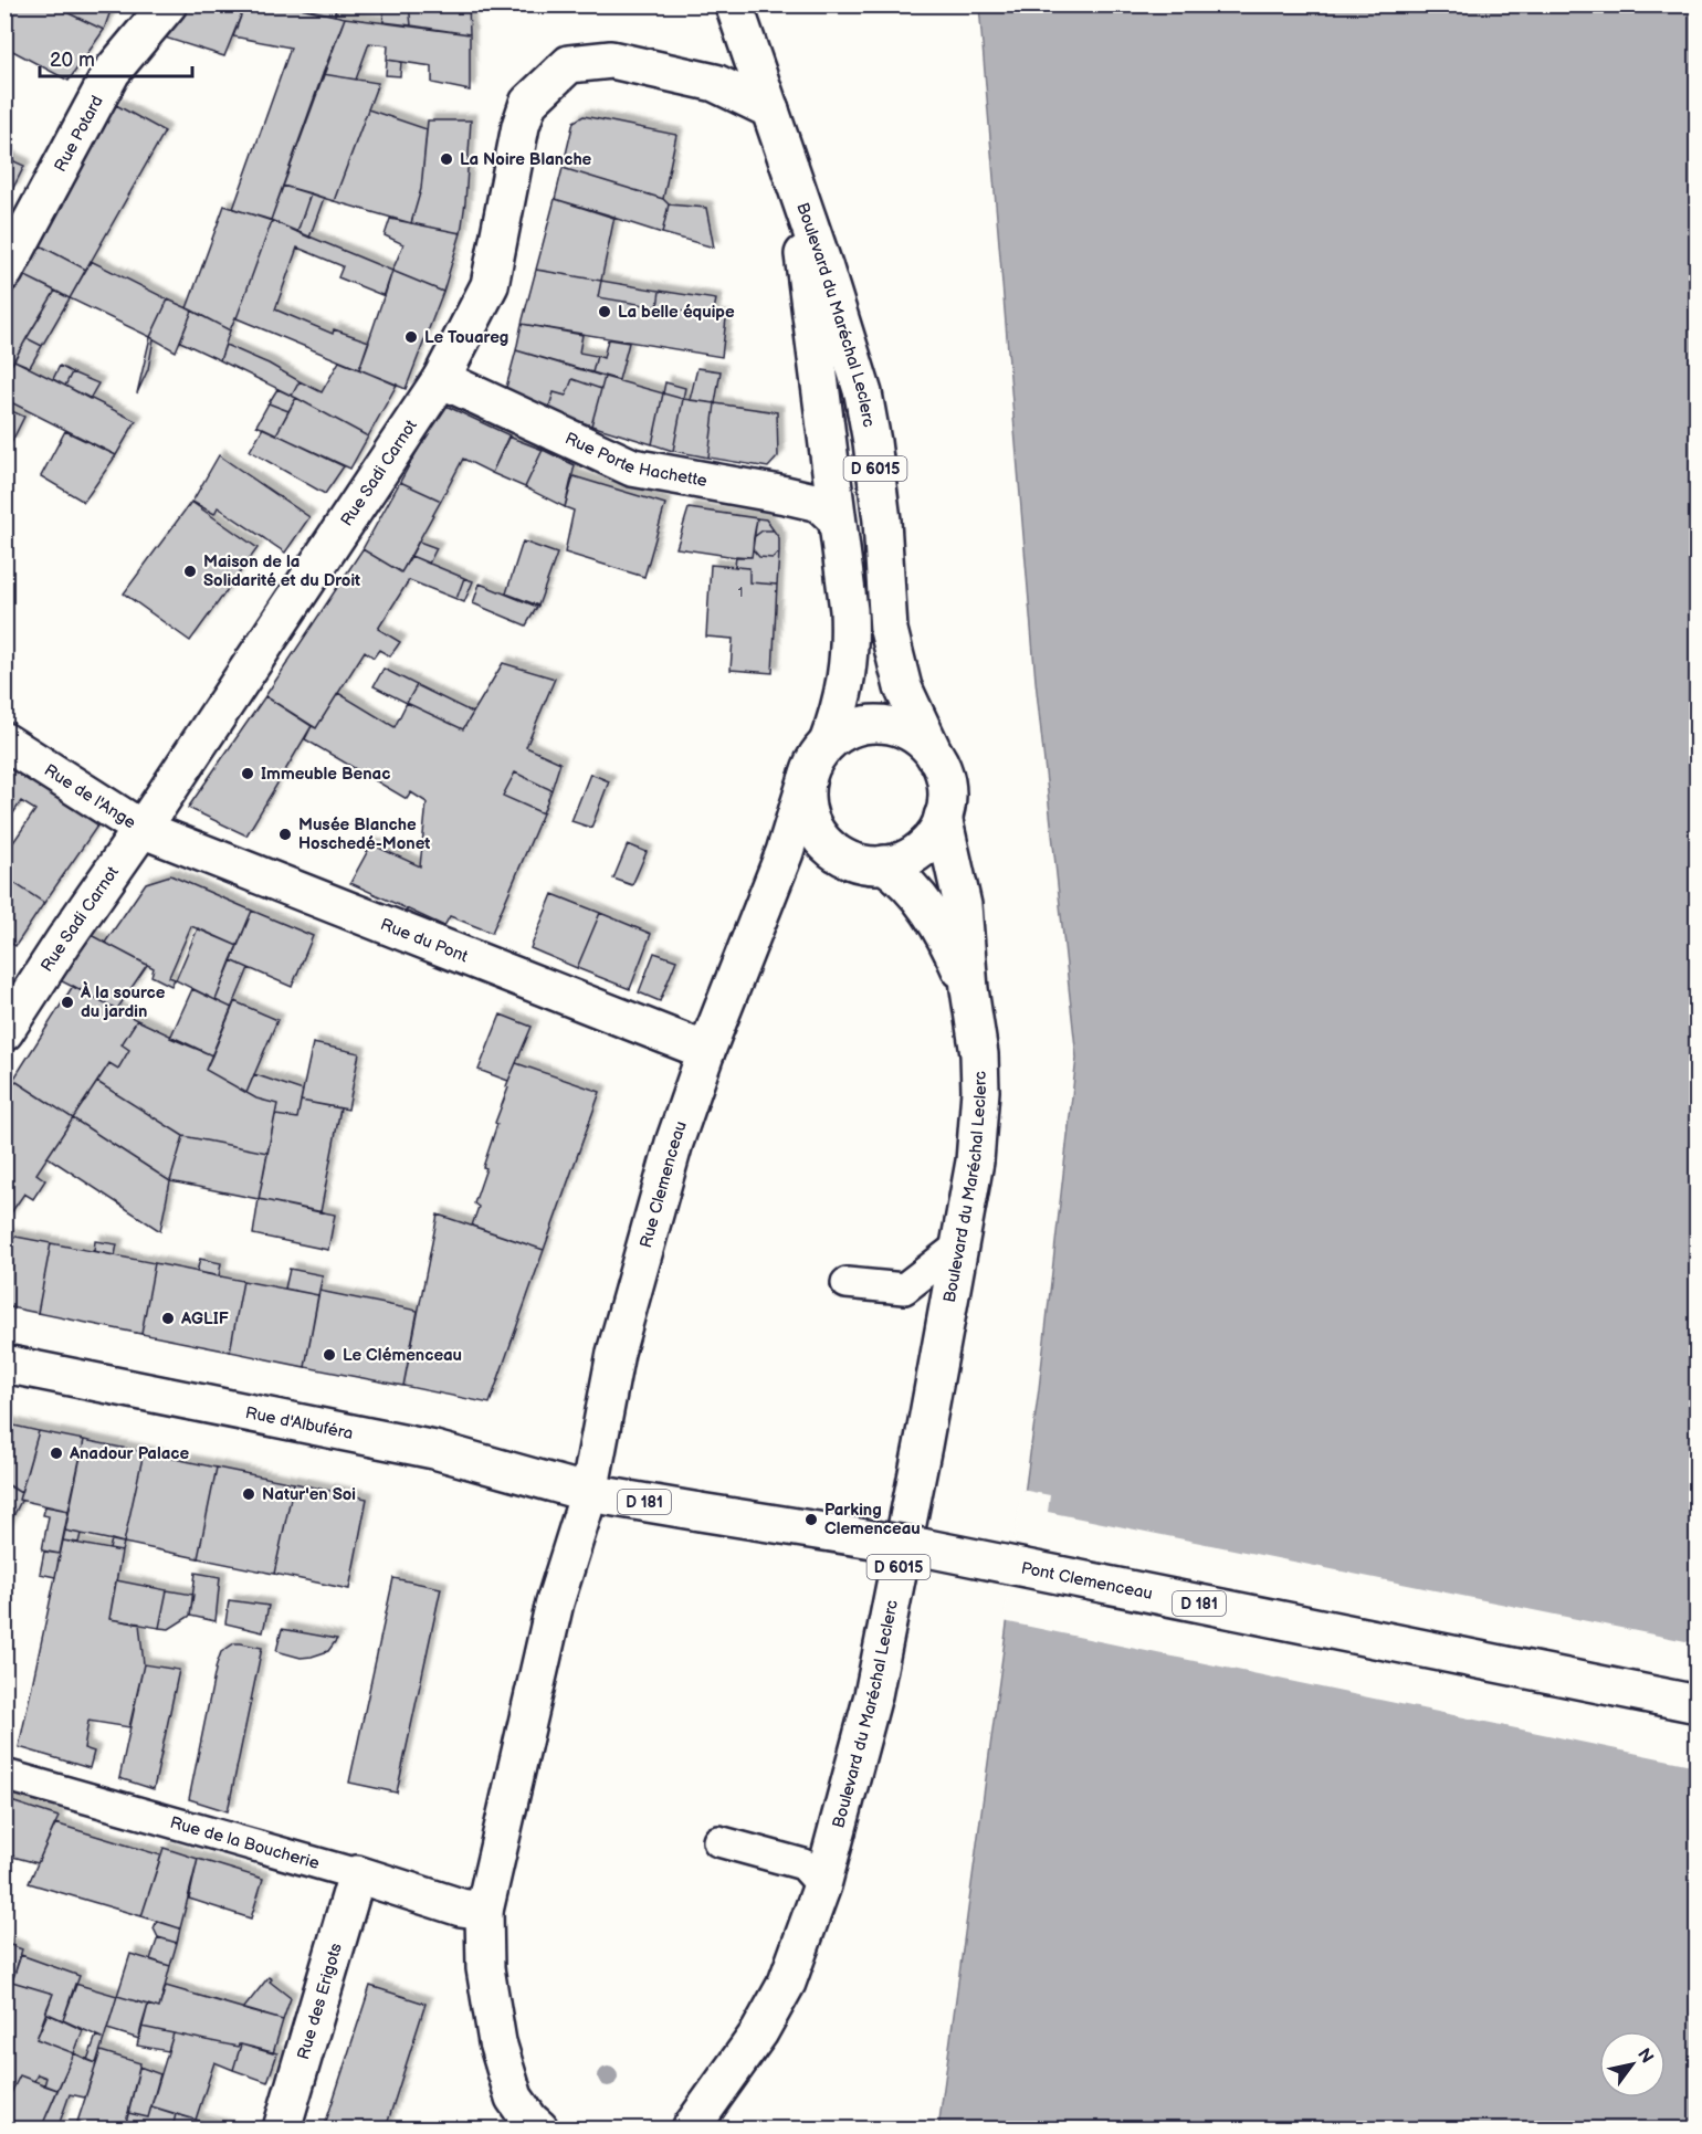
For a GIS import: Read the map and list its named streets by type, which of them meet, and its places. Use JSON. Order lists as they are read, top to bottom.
{
  "streets": {
    "main road": [
      "Rue Potard",
      "Boulevard du Maréchal Leclerc",
      "Rue Porte Hachette",
      "D 6015",
      "Rue Sadi Carnot",
      "Rue de l'Ange",
      "Rue du Pont",
      "Rue Clemenceau",
      "Rue d'Albuféra",
      "D 181",
      "Pont Clemenceau",
      "Rue de la Boucherie",
      "Rue des Erigots"
    ]
  },
  "crossings": [
    ["Boulevard du Maréchal Leclerc", "Rue Porte Hachette"],
    ["Boulevard du Maréchal Leclerc", "Rue Sadi Carnot"],
    ["Boulevard du Maréchal Leclerc", "Rue Clemenceau"],
    ["Rue Porte Hachette", "Rue Sadi Carnot"],
    ["Rue Sadi Carnot", "Rue de l'Ange"],
    ["Rue Sadi Carnot", "Rue du Pont"],
    ["Rue de l'Ange", "Rue du Pont"],
    ["Rue du Pont", "Rue Clemenceau"],
    ["Rue Clemenceau", "Rue d'Albuféra"],
    ["Rue Clemenceau", "Pont Clemenceau"],
    ["Rue Clemenceau", "Rue de la Boucherie"],
    ["Rue d'Albuféra", "Pont Clemenceau"],
    ["Rue de la Boucherie", "Rue des Erigots"]
  ],
  "places": [
    "La Noire Blanche",
    "La belle équipe",
    "Le Touareg",
    "Maison de la Solidarité et du Droit",
    "Immeuble Benac",
    "Musée Blanche Hoschedé-Monet",
    "À la source du jardin",
    "AGLIF",
    "Le Clémenceau",
    "Anadour Palace",
    "Natur'en Soi",
    "Parking Clemenceau"
  ],
  "house_numbers": ["1"],
  "scale_bar": "20 m",
  "north": "top right"
}
